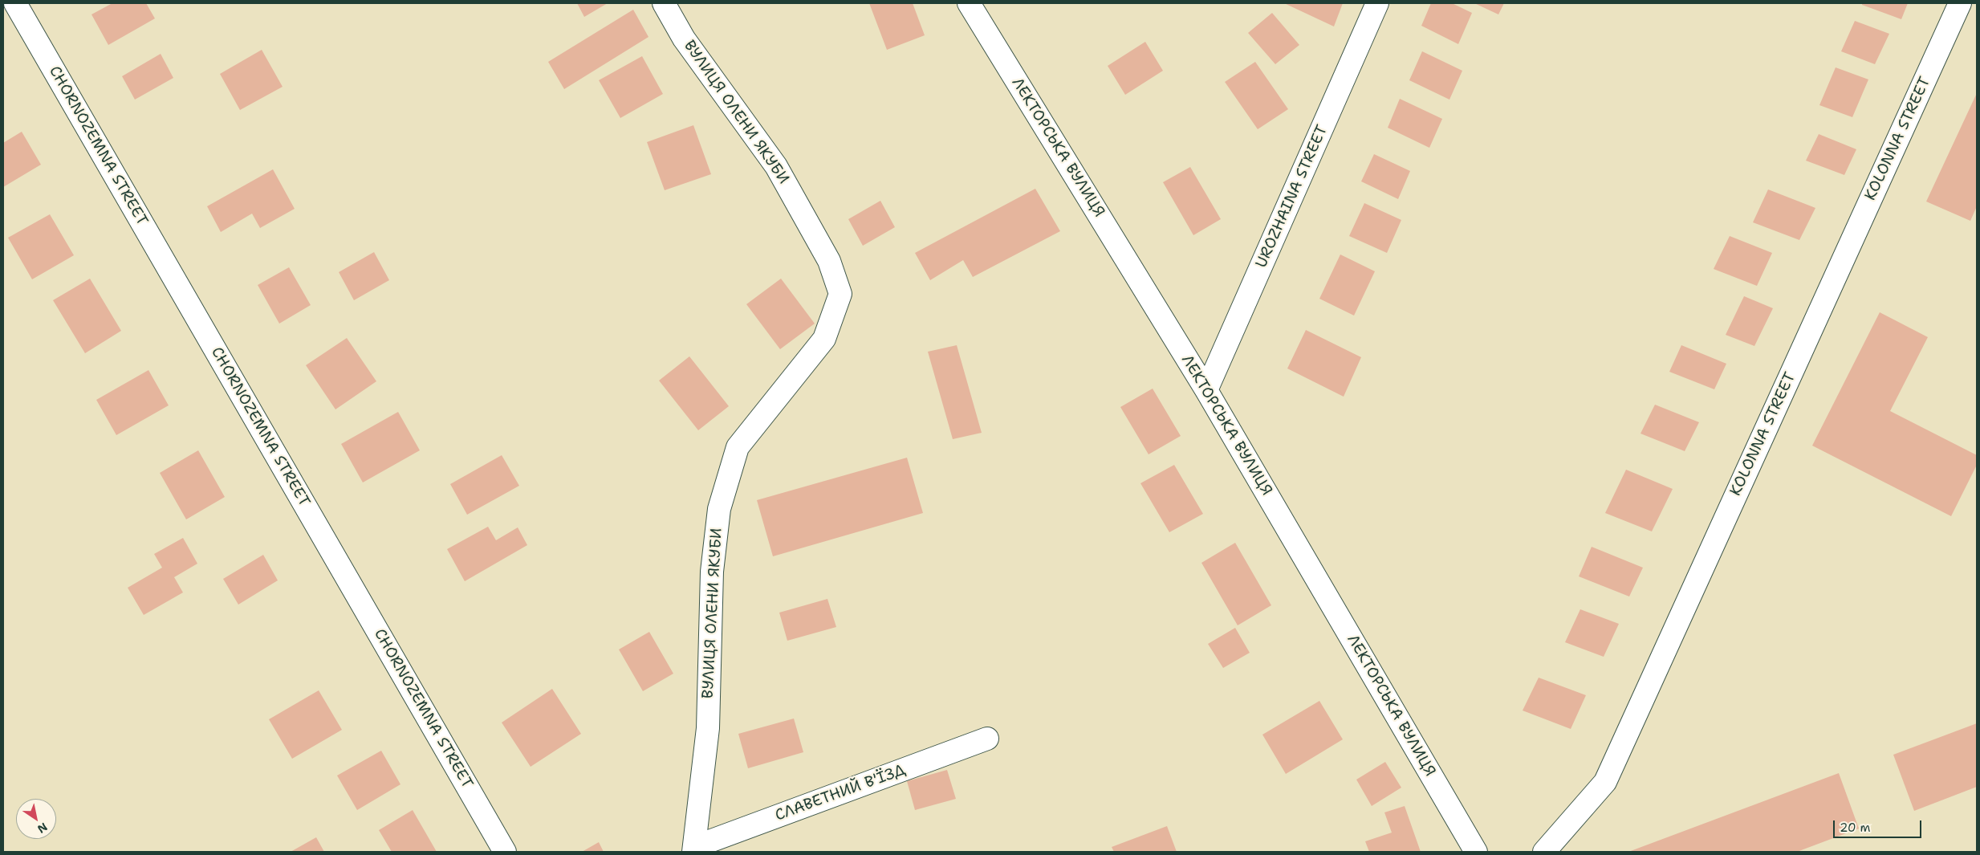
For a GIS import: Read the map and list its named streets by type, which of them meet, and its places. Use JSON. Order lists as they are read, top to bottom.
{
  "streets": {
    "street": [
      "ВУЛИЦЯ ОЛЕНИ ЯКУБИ",
      "KOLONNA STREET",
      "CHORNOZEMNA STREET",
      "ЛЕКТОРСЬКА ВУЛИЦЯ",
      "UROZHAINA STREET",
      "СЛАВЕТНИЙ В'ЇЗД"
    ]
  },
  "crossings": [
    ["ВУЛИЦЯ ОЛЕНИ ЯКУБИ", "СЛАВЕТНИЙ В'ЇЗД"],
    ["ЛЕКТОРСЬКА ВУЛИЦЯ", "UROZHAINA STREET"]
  ],
  "scale_bar": "20 m",
  "north": "bottom right"
}
